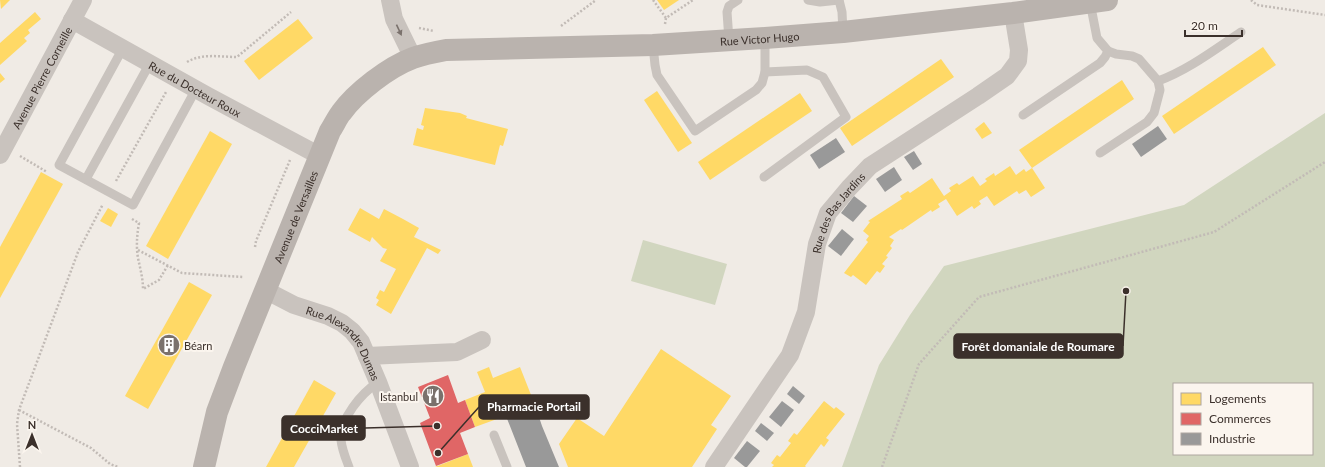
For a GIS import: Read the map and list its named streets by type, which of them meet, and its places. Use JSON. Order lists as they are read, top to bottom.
{
  "streets": {
    "street": [
      "Rue Victor Hugo",
      "Avenue Pierre Corneille",
      "Rue du Docteur Roux",
      "Rue des Bas Jardins",
      "Avenue de Versailles",
      "Rue Alexandre Dumas"
    ]
  },
  "crossings": [
    ["Rue Victor Hugo", "Rue des Bas Jardins"],
    ["Rue Victor Hugo", "Avenue de Versailles"],
    ["Avenue Pierre Corneille", "Rue du Docteur Roux"],
    ["Rue du Docteur Roux", "Avenue de Versailles"],
    ["Avenue de Versailles", "Rue Alexandre Dumas"]
  ],
  "places": {
    "other": ["Forêt domaniale de Roumare", "CocciMarket", "Pharmacie Portail"],
    "building": ["Béarn"],
    "restaurant": ["Istanbul"]
  },
  "legend": ["Logements", "Commerces", "Industrie"],
  "scale_bar": "20 m",
  "north": "top"
}
